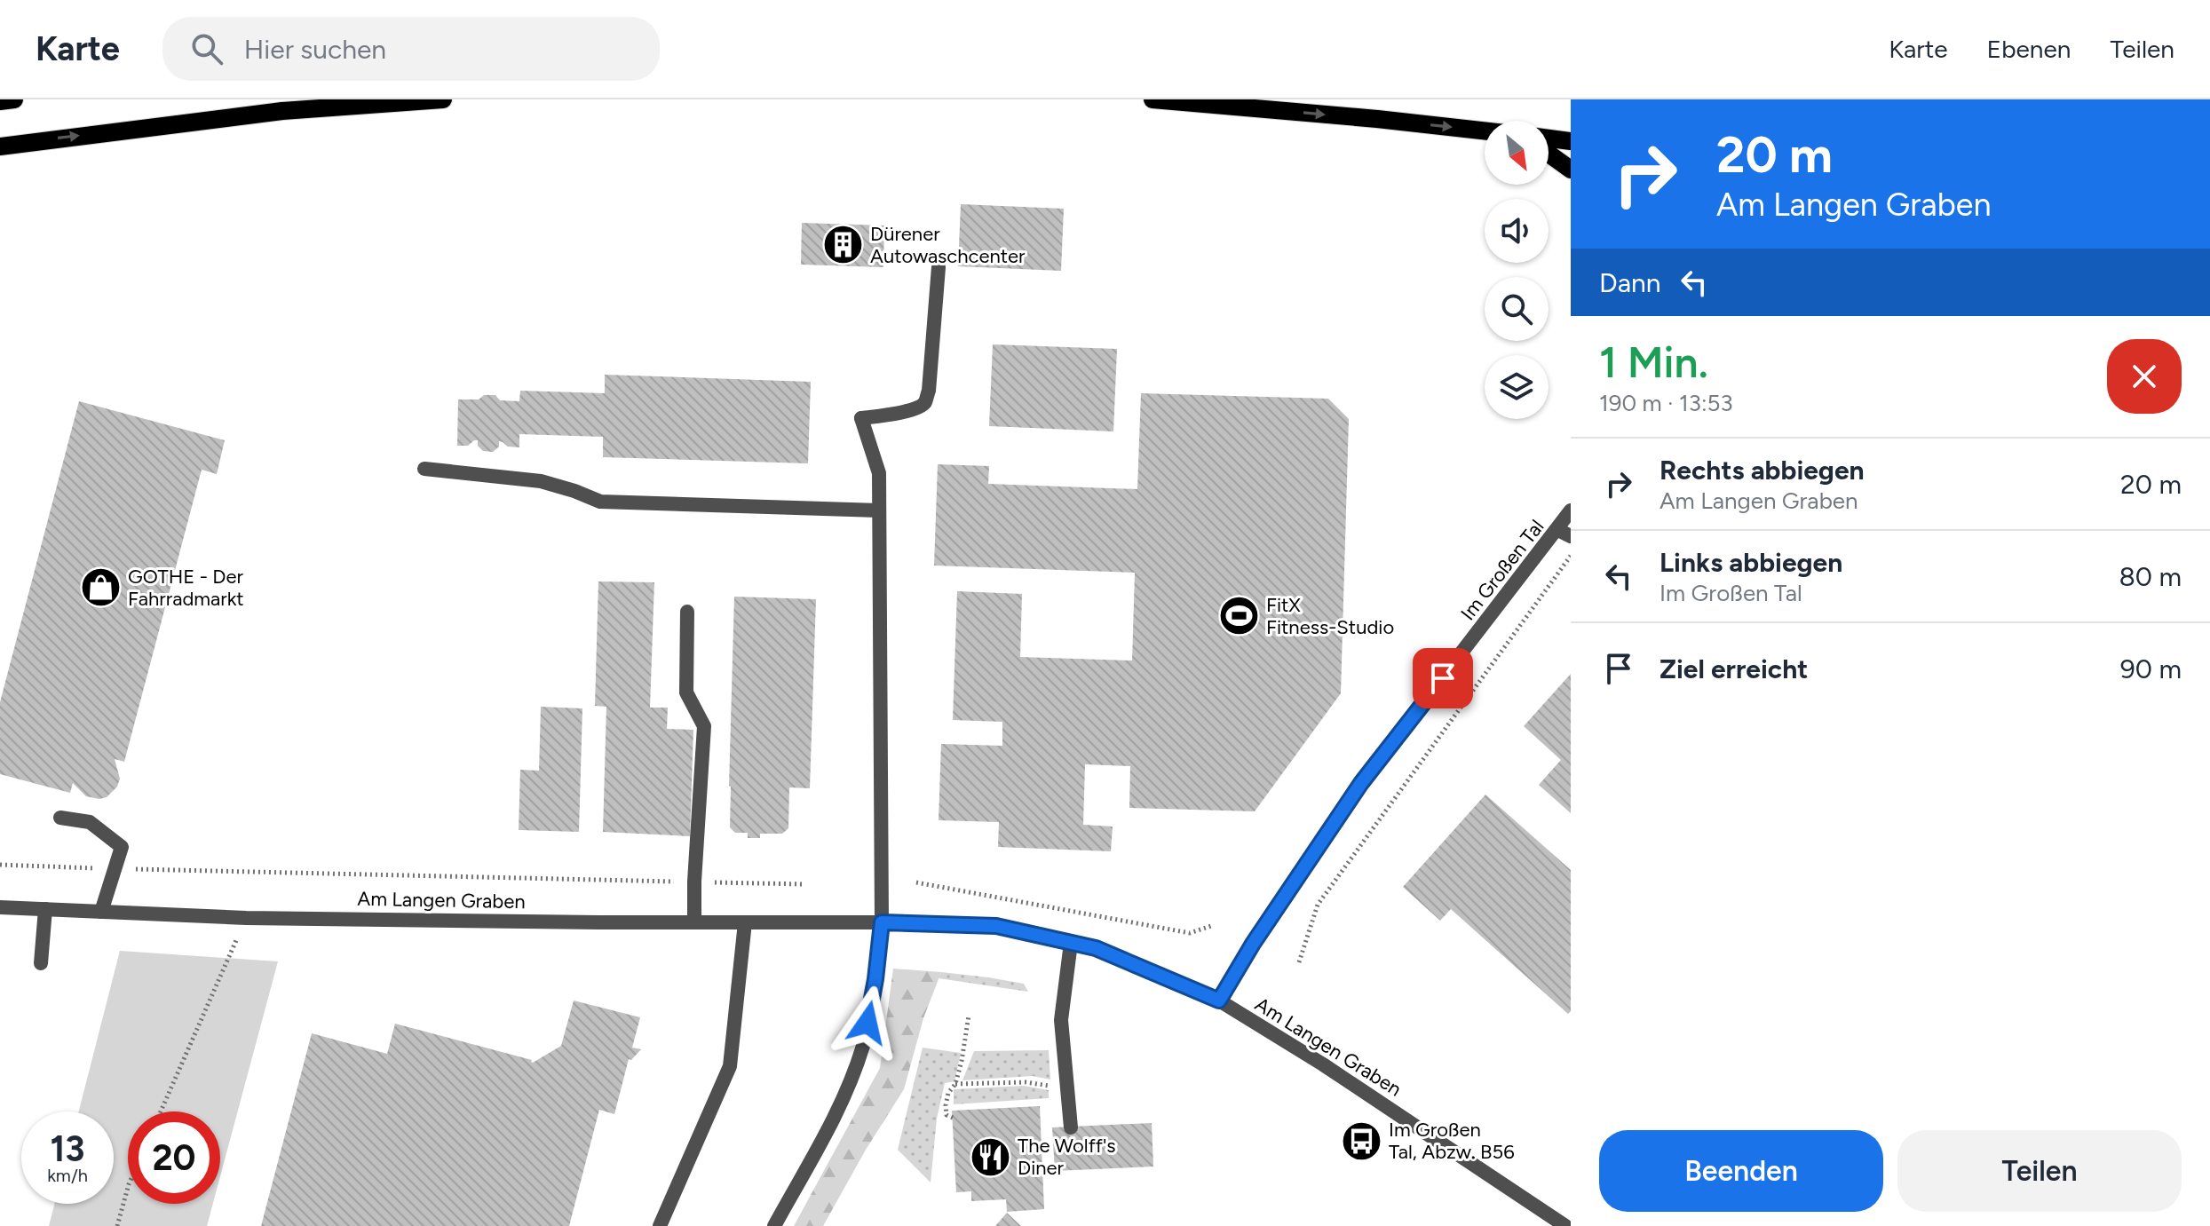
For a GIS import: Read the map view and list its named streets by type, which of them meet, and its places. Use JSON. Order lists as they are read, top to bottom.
{
  "streets": {
    "street": ["Im Großen Tal", "Am Langen Graben"]
  },
  "crossings": [
    ["Im Großen Tal", "Am Langen Graben"]
  ],
  "places": {
    "building": ["Dürener Autowaschcenter"],
    "shop": ["GOTHE - Der Fahrradmarkt"],
    "sports": ["FitX Fitness-Studio"],
    "bus stop": ["Im Großen Tal, Abzw. B56"],
    "restaurant": ["The Wolff's Diner"]
  },
  "north": "bottom right",
  "page": {
    "header": "Karte",
    "search": "Hier suchen",
    "nav": ["Karte", "Ebenen", "Teilen"],
    "turn": ["20 m", "Am Langen Graben"],
    "then": "Dann",
    "heading": ["1 Min.", "190 m · 13:53"],
    "list": [
      {
        "name": "Rechts abbiegen",
        "note": "Am Langen Graben",
        "value": "20 m"
      },
      {
        "name": "Links abbiegen",
        "note": "Im Großen Tal",
        "value": "80 m"
      },
      {
        "name": "Ziel erreicht",
        "value": "90 m"
      }
    ],
    "speed": "13 km/h",
    "limit": "20",
    "buttons": ["Beenden", "Teilen"]
  }
}
